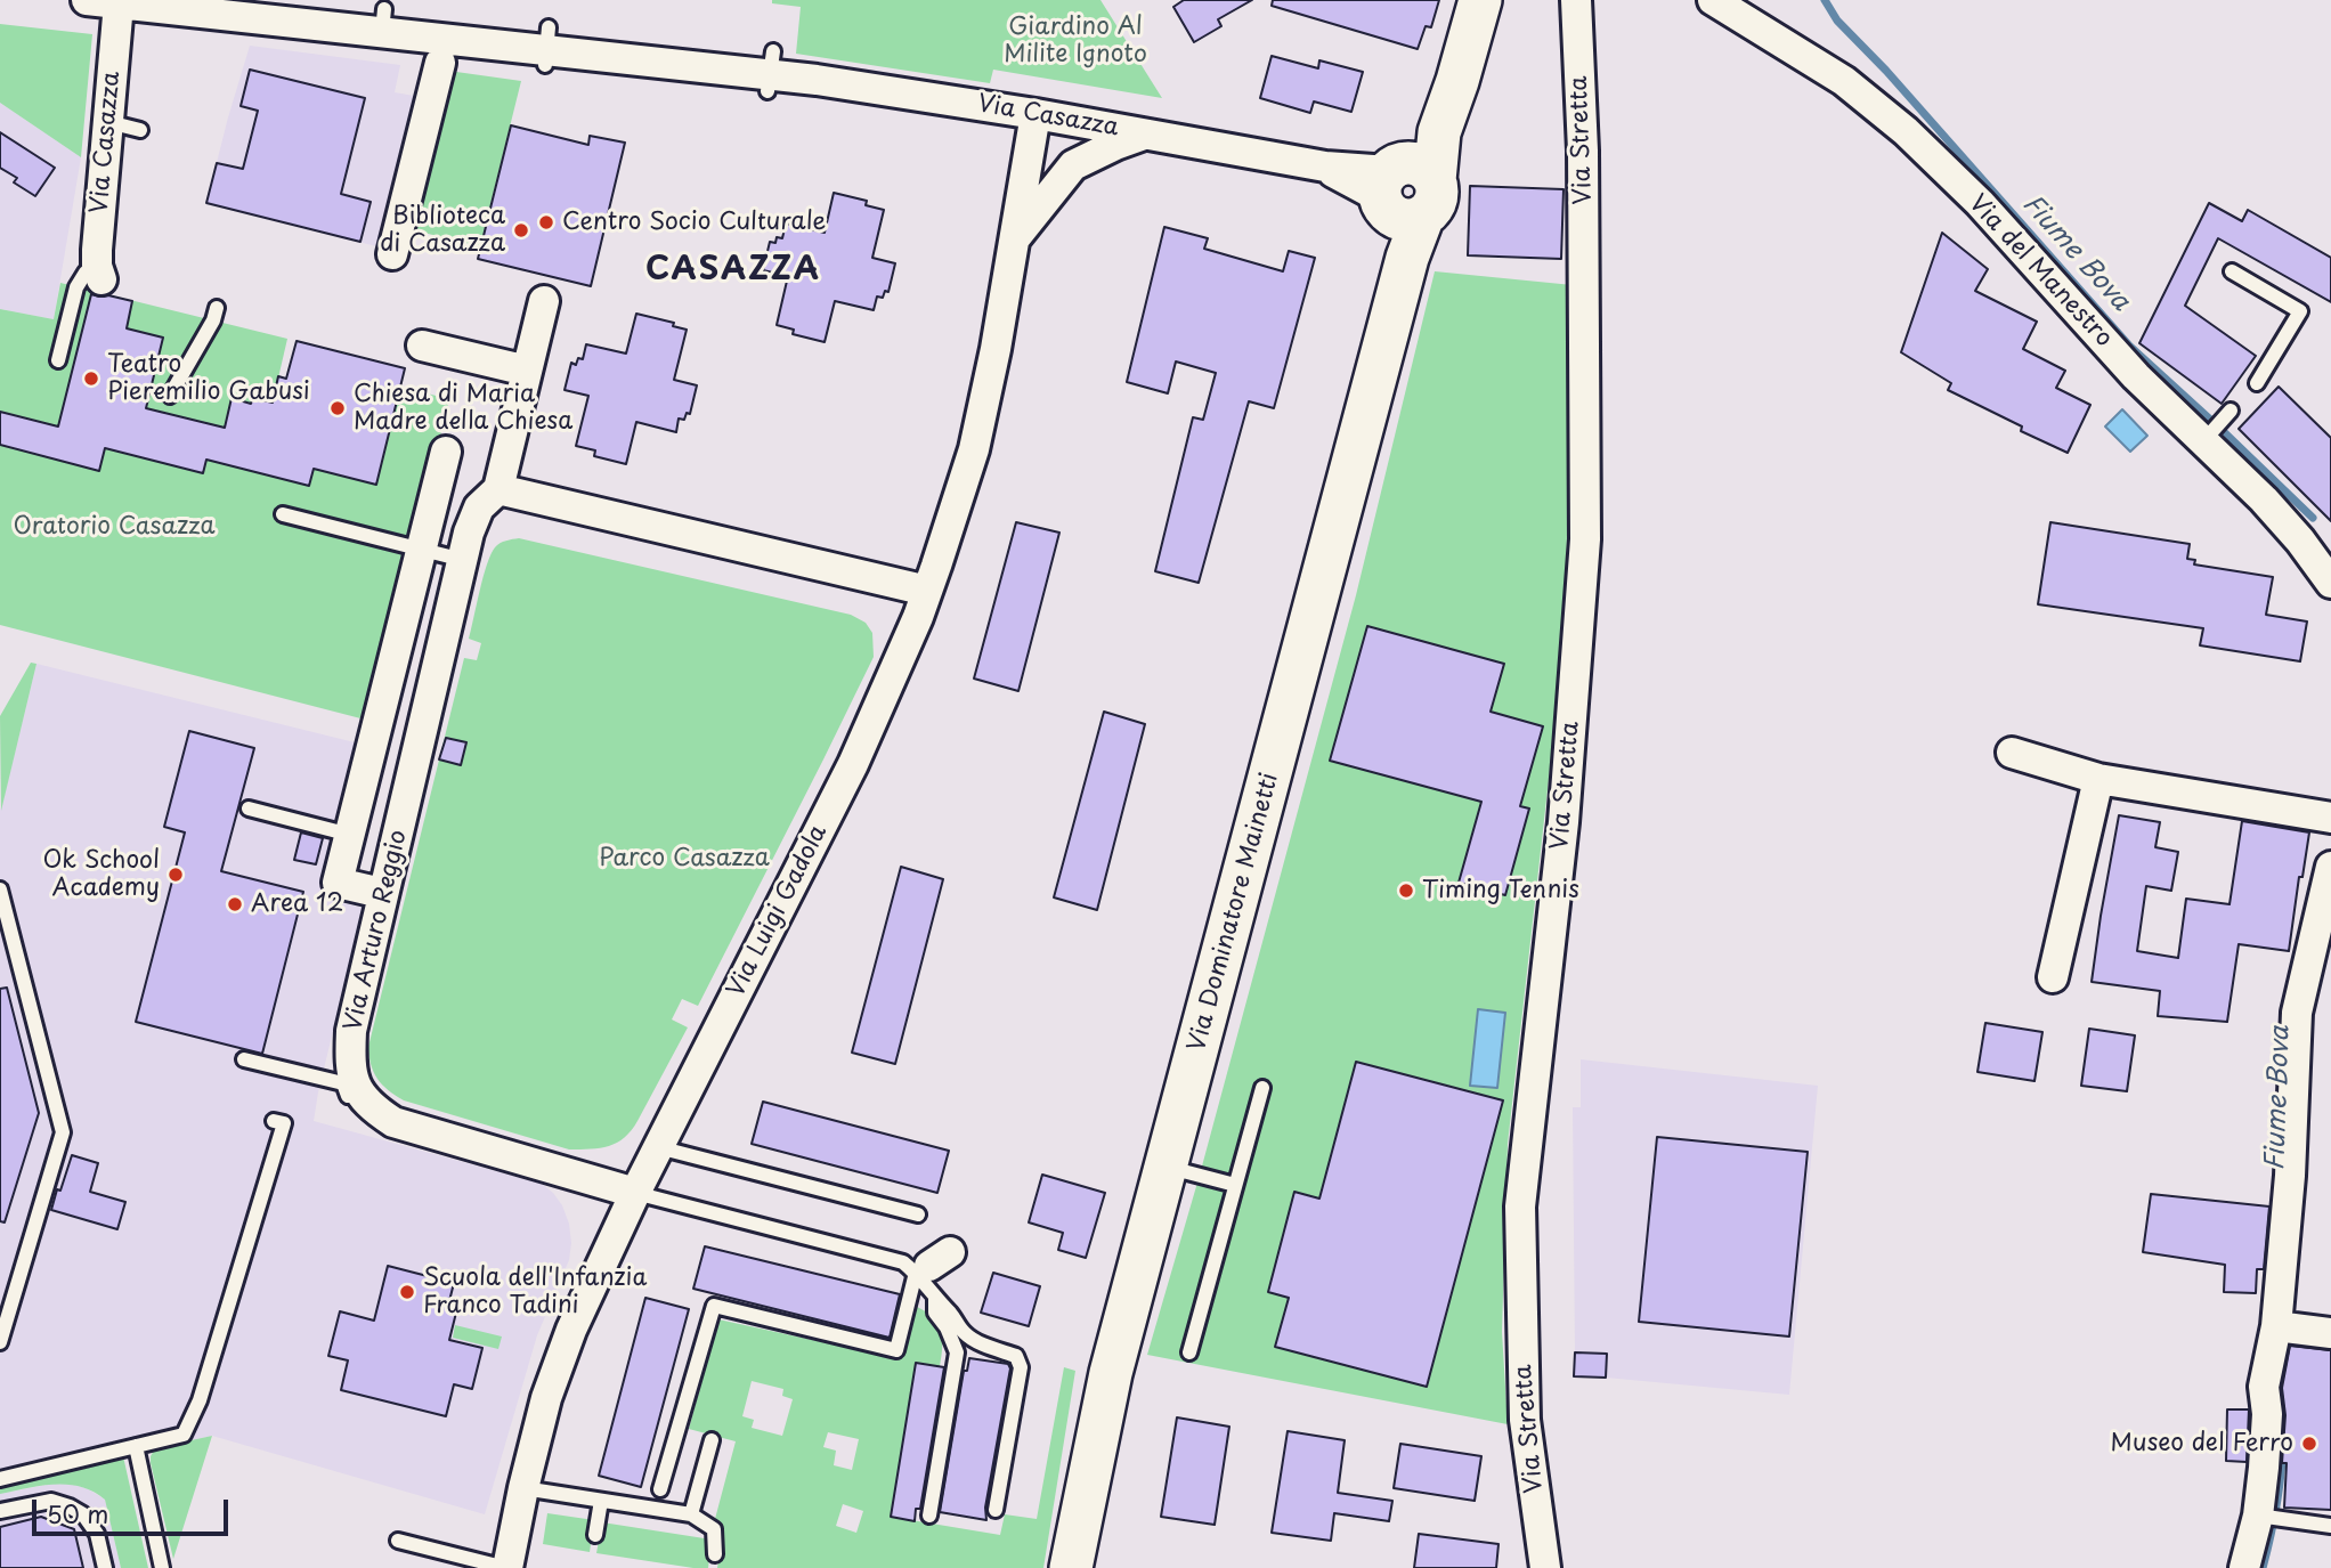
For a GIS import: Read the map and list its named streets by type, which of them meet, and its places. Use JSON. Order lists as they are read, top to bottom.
{
  "streets": {
    "street": [
      "Via Casazza",
      "Via Stretta",
      "Via del Manestro",
      "Via Luigi Gadola",
      "Via Dominatore Mainetti",
      "Via Arturo Reggio"
    ]
  },
  "crossings": [
    ["Via Casazza", "Via Luigi Gadola"],
    ["Via Casazza", "Via Dominatore Mainetti"]
  ],
  "districts": ["CASAZZA"],
  "water": ["Fiume Bova"],
  "parks": ["Giardino Al Milite Ignoto", "Oratorio Casazza", "Parco Casazza"],
  "places": [
    "Centro Socio Culturale",
    "Biblioteca di Casazza",
    "Teatro Pieremilio Gabusi",
    "Chiesa di Maria Madre della Chiesa",
    "Ok School Academy",
    "Timing Tennis",
    "Area 12",
    "Scuola dell'Infanzia Franco Tadini",
    "Museo del Ferro"
  ],
  "scale_bar": "50 m"
}
